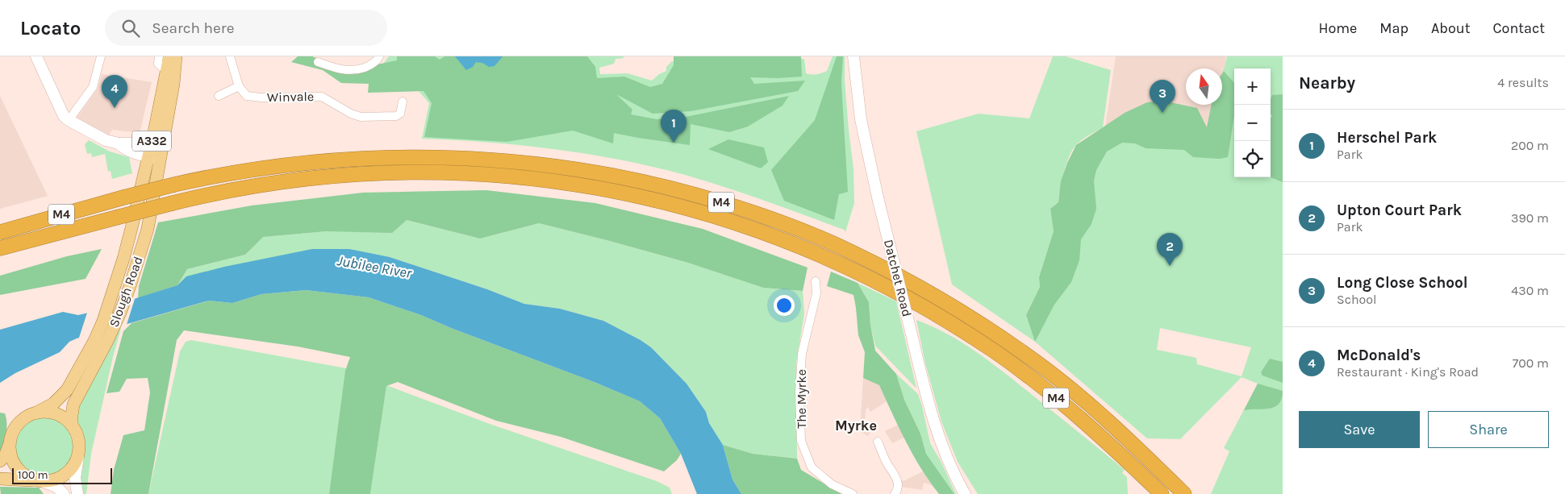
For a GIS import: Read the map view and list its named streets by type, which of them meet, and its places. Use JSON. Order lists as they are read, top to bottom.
{
  "streets": {
    "highway": ["M4"],
    "main road": ["A332", "Datchet Road", "Slough Road"],
    "street": ["Winvale", "The Myrke"]
  },
  "crossings": [
    ["A332", "Slough Road"]
  ],
  "districts": ["Myrke"],
  "water": ["Jubilee River"],
  "scale_bar": "100 m",
  "north": "top",
  "page": {
    "header": "Locato",
    "search": "Search here",
    "nav": [
      "Home",
      "Map",
      "About",
      "Contact"
    ],
    "heading": ["Nearby", "4 results"],
    "map_buttons": ["+", "−"],
    "pins": [
      "4",
      "3",
      "1",
      "2"
    ],
    "list": [
      {
        "mark": "1",
        "name": "Herschel Park",
        "note": "Park",
        "value": "200 m"
      },
      {
        "mark": "2",
        "name": "Upton Court Park",
        "note": "Park",
        "value": "390 m"
      },
      {
        "mark": "3",
        "name": "Long Close School",
        "note": "School",
        "value": "430 m"
      },
      {
        "mark": "4",
        "name": "McDonald's",
        "note": "Restaurant · King's Road",
        "value": "700 m"
      }
    ],
    "buttons": ["Save", "Share"],
    "scale": "100 m"
  }
}
